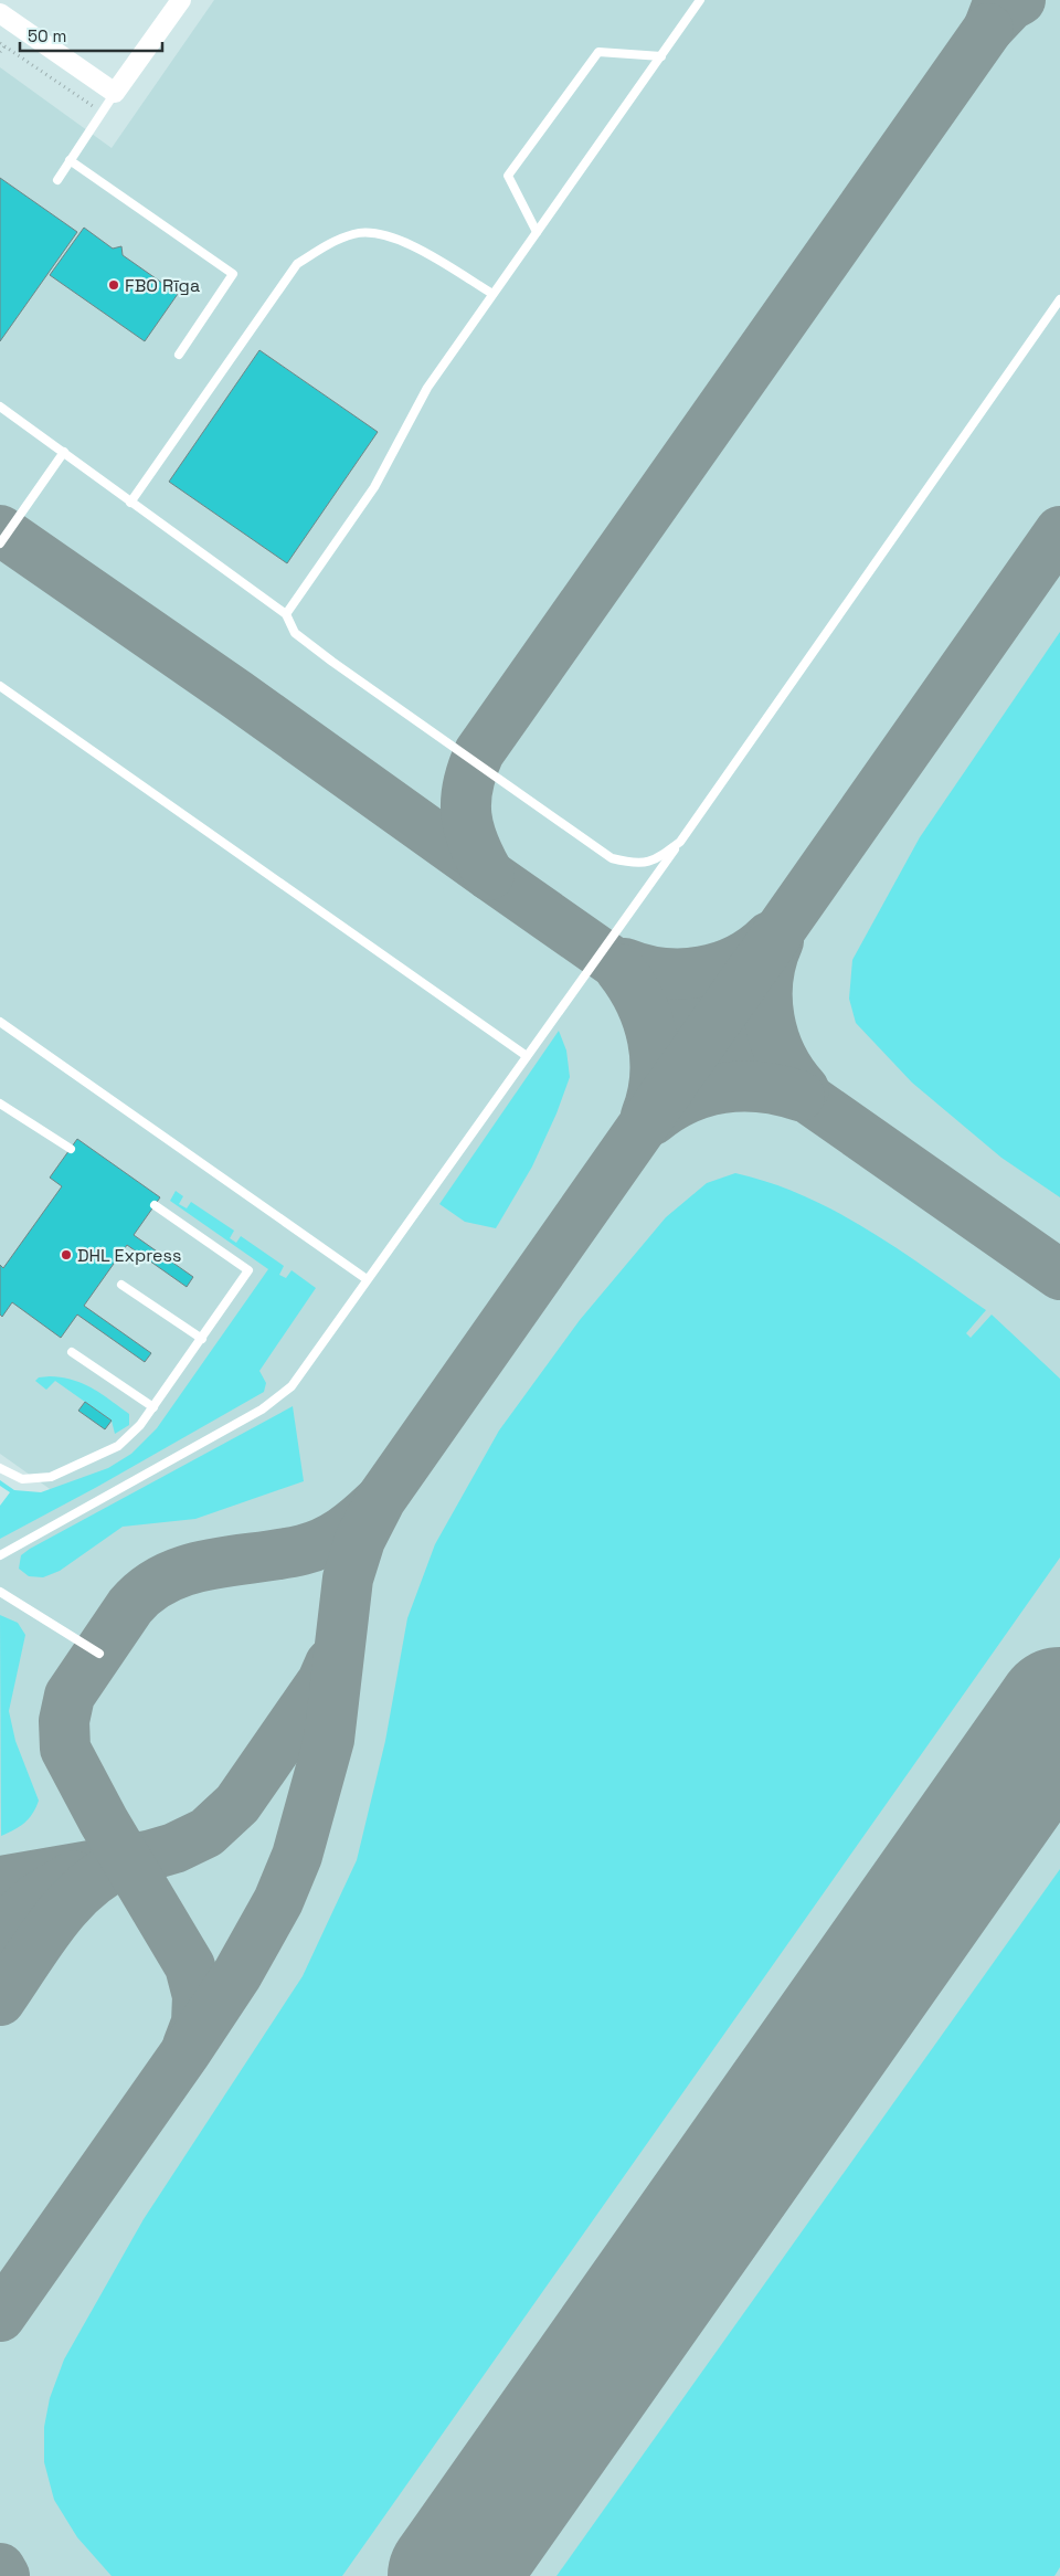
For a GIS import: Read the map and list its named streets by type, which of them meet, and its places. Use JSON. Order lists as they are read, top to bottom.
{
  "places": ["FBO Rīga", "DHL Express"],
  "scale_bar": "50 m"
}
